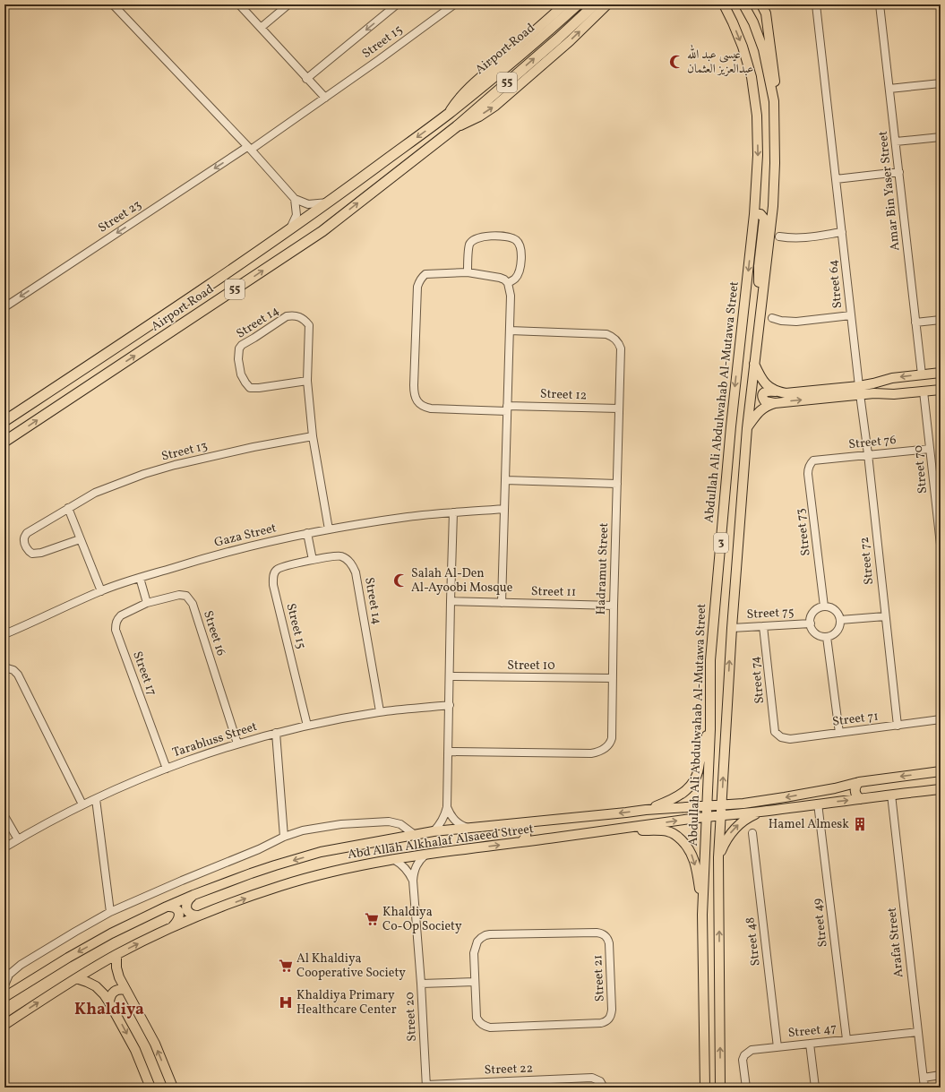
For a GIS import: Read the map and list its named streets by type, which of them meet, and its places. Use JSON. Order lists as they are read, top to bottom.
{
  "streets": {
    "highway": ["Airport Road", "55"],
    "main road": ["Abdullah Ali Abdulwahab Al-Mutawa Street", "3", "Abd Allah Alkhalaf Alsaeed Street"],
    "street": [
      "Street 15",
      "Amar Bin Yaser Street",
      "Street 23",
      "Street 64",
      "Street 14",
      "Street 12",
      "Street 76",
      "Street 13",
      "Street 70",
      "Street 73",
      "Gaza Street",
      "Street 72",
      "Hadramut Street",
      "Street 11",
      "Street 75",
      "Street 16",
      "Street 10",
      "Street 17",
      "Street 74",
      "Street 71",
      "Tarabluss Street",
      "Street 49",
      "Street 48",
      "Arafat Street",
      "Street 21",
      "Street 20",
      "Street 47",
      "Street 22"
    ]
  },
  "crossings": [
    ["Street 15", "Street 23"],
    ["Street 15", "Street 14"],
    ["Street 15", "Tarabluss Street"],
    ["Street 64", "Street 72"],
    ["Street 14", "Street 13"],
    ["Street 14", "Gaza Street"],
    ["Street 14", "Tarabluss Street"],
    ["Street 12", "Hadramut Street"],
    ["Abdullah Ali Abdulwahab Al-Mutawa Street", "3"],
    ["Abdullah Ali Abdulwahab Al-Mutawa Street", "Street 75"],
    ["Abdullah Ali Abdulwahab Al-Mutawa Street", "Abd Allah Alkhalaf Alsaeed Street"],
    ["Street 76", "Street 70"],
    ["Street 76", "Street 73"],
    ["Street 76", "Street 72"],
    ["Street 73", "Street 75"],
    ["Street 72", "Street 71"],
    ["Hadramut Street", "Street 11"],
    ["Hadramut Street", "Street 10"],
    ["Street 75", "Street 74"],
    ["Street 16", "Street 17"],
    ["Street 16", "Tarabluss Street"],
    ["Street 17", "Tarabluss Street"],
    ["Street 74", "Street 71"],
    ["Abd Allah Alkhalaf Alsaeed Street", "Street 49"],
    ["Abd Allah Alkhalaf Alsaeed Street", "Arafat Street"],
    ["Abd Allah Alkhalaf Alsaeed Street", "Street 20"],
    ["Street 49", "Street 47"],
    ["Street 48", "Street 47"],
    ["Arafat Street", "Street 47"],
    ["Street 20", "Street 22"]
  ],
  "one_way": ["Street 23"],
  "districts": ["Khaldiya"],
  "places": {
    "mosque": ["عيسى عبد الله عبدالعزيز العثمان", "Salah Al-Den Al-Ayoobi Mosque"],
    "building": ["Hamel Almesk"],
    "supermarket": ["Khaldiya Co-Op Society", "Al Khaldiya Cooperative Society"],
    "hospital": ["Khaldiya Primary Healthcare Center"]
  }
}
